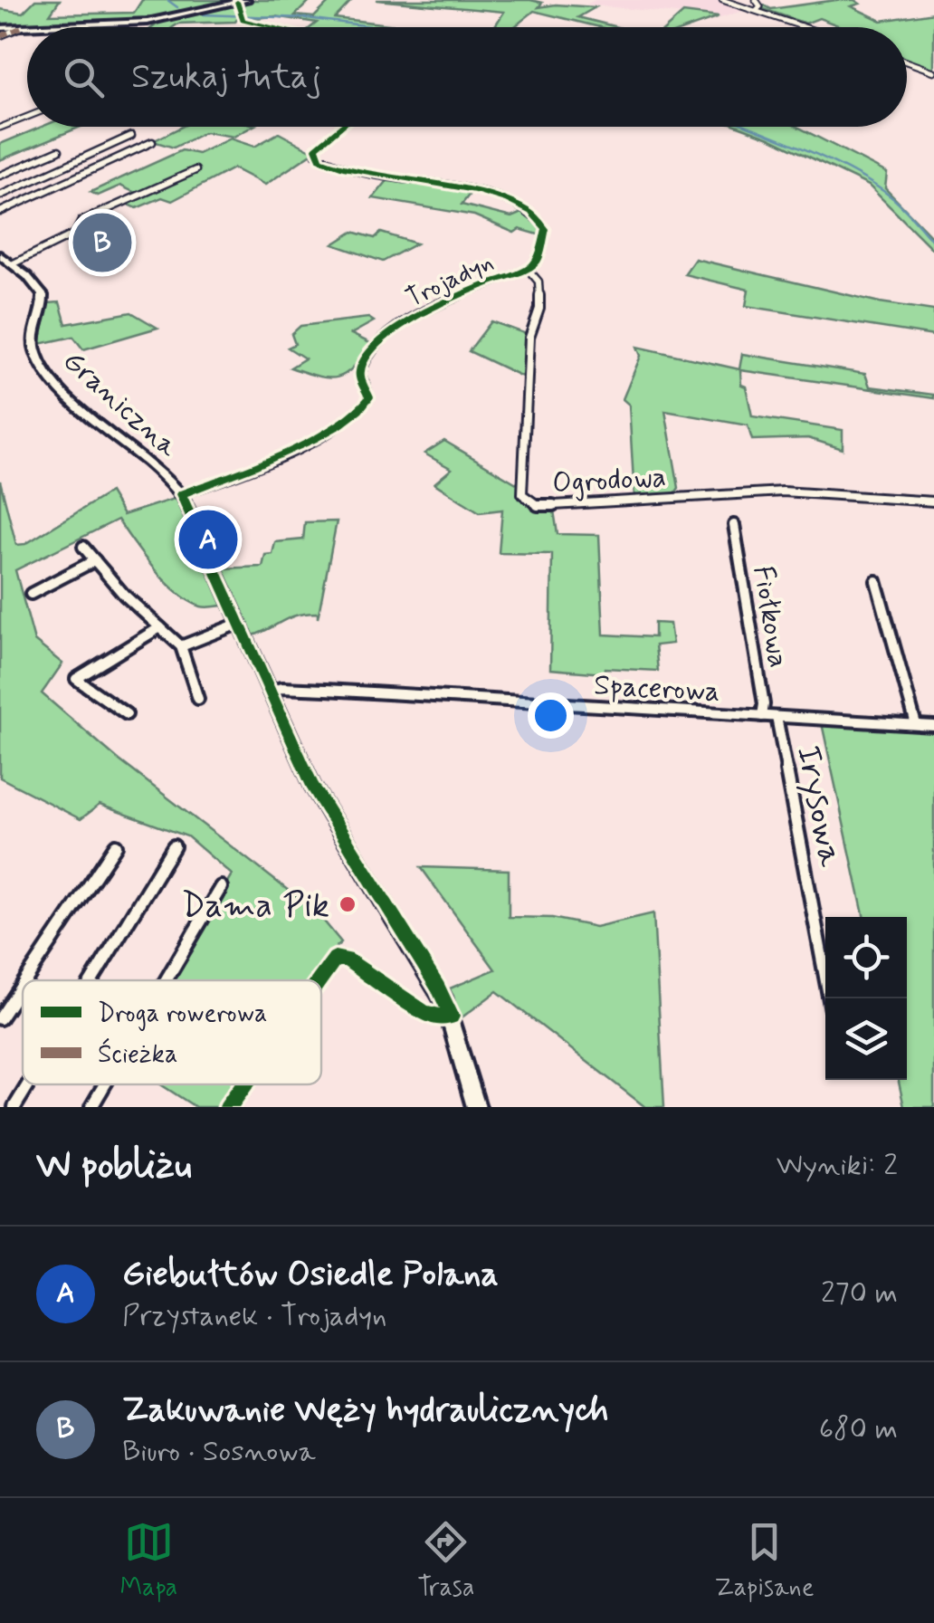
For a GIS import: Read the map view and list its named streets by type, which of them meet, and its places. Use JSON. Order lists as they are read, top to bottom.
{
  "streets": {
    "street": [
      "Trojadyn",
      "Graniczna",
      "Ogrodowa",
      "Fiołkowa",
      "Spacerowa",
      "Irysowa"
    ]
  },
  "crossings": [
    ["Trojadyn", "Graniczna"],
    ["Trojadyn", "Ogrodowa"],
    ["Fiołkowa", "Spacerowa"],
    ["Spacerowa", "Irysowa"]
  ],
  "places": ["Dama Pik"],
  "legend": ["Droga rowerowa", "Ścieżka"],
  "page": {
    "search": "Szukaj tutaj",
    "pins": ["B", "A"],
    "heading": ["W pobliżu", "Wyniki: 2"],
    "list": [
      {
        "mark": "A",
        "name": "Giebułtów Osiedle Polana",
        "note": "Przystanek · Trojadyn",
        "value": "270 m"
      },
      {
        "mark": "B",
        "name": "Zakuwanie Węży hydraulicznych",
        "note": "Biuro · Sosnowa",
        "value": "680 m"
      }
    ],
    "nav": ["Mapa", "Trasa", "Zapisane"]
  }
}
